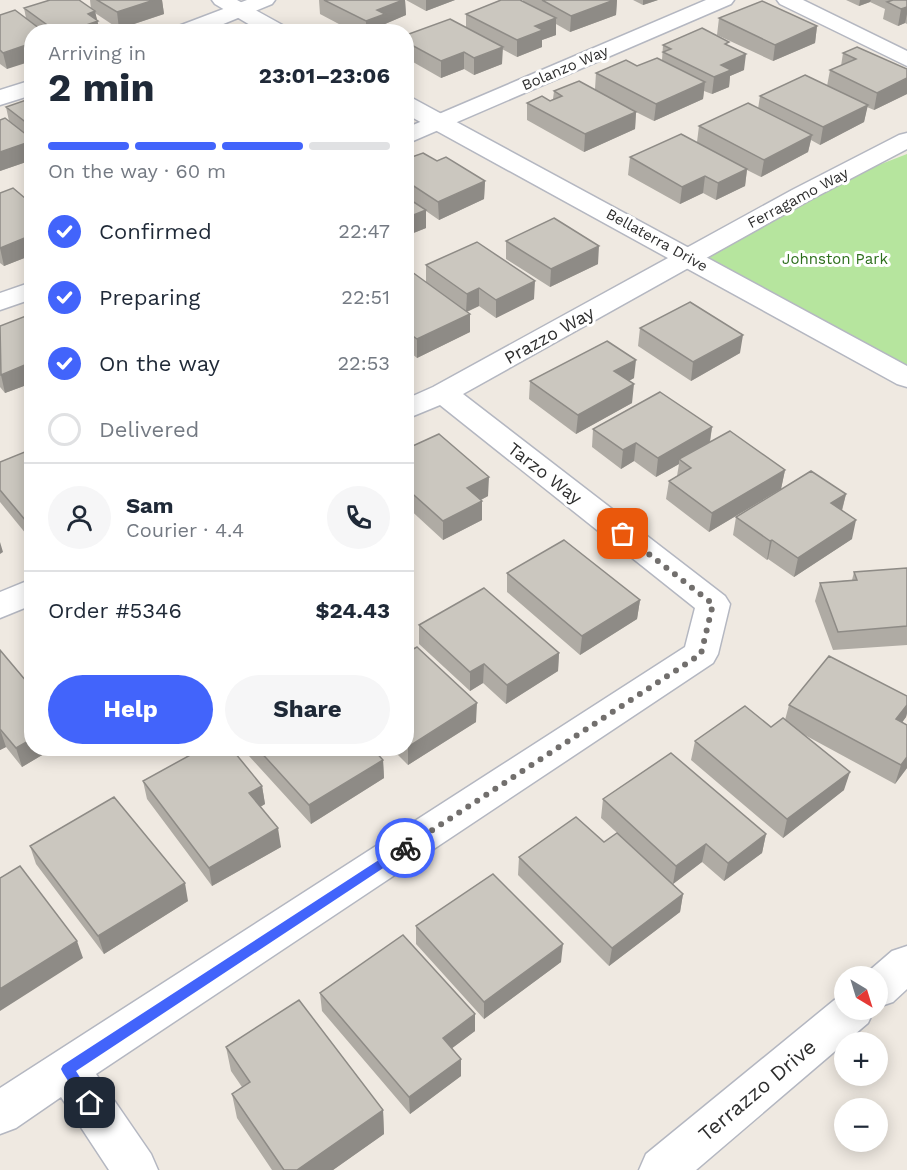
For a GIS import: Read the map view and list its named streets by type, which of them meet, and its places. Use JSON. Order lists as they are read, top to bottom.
{
  "streets": {
    "street": [
      "Bolanzo Way",
      "Ferragamo Way",
      "Bellaterra Drive",
      "Prazzo Way",
      "Tarzo Way",
      "Terrazzo Drive"
    ]
  },
  "crossings": [
    ["Bolanzo Way", "Bellaterra Drive"],
    ["Ferragamo Way", "Bellaterra Drive"],
    ["Ferragamo Way", "Prazzo Way"],
    ["Bellaterra Drive", "Prazzo Way"],
    ["Prazzo Way", "Tarzo Way"]
  ],
  "parks": ["Johnston Park"],
  "north": "bottom right",
  "page": {
    "heading": ["2 min", "Arriving in", "23:01–23:06"],
    "panel": [
      "Sam",
      "Courier · 4.4",
      "Order #5346",
      "$24.43"
    ],
    "bar": "On the way · 60 m",
    "list": [
      ["Confirmed", "22:47"],
      ["Preparing", "22:51"],
      ["On the way", "22:53"],
      "Delivered"
    ],
    "buttons": ["Help", "Share"],
    "map_buttons": ["+", "−"]
  }
}
